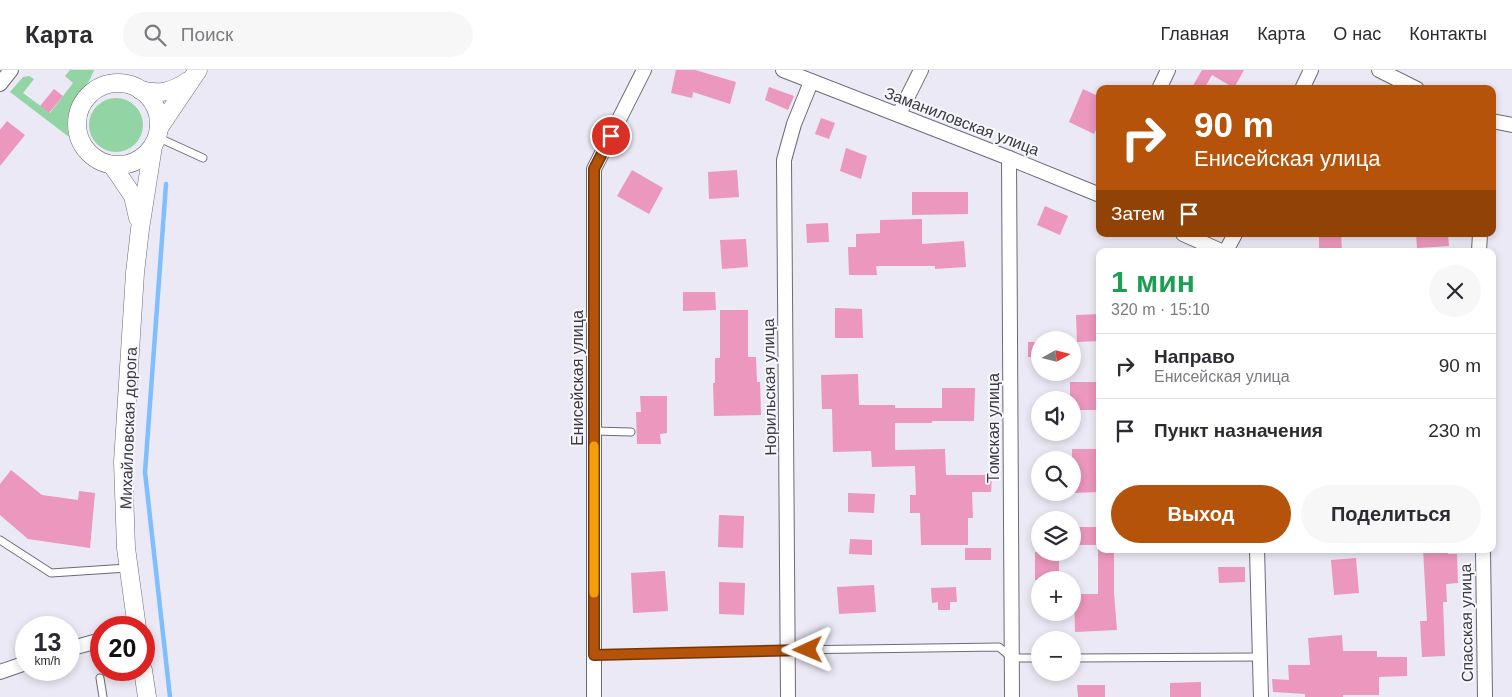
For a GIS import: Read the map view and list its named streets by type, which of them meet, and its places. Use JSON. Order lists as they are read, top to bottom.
{
  "streets": {
    "street": [
      "Заманиловская улица",
      "Енисейская улица",
      "Норильская улица",
      "Михайловская дорога",
      "Томская улица",
      "Спасская улица"
    ]
  },
  "crossings": [
    ["Заманиловская улица", "Норильская улица"],
    ["Заманиловская улица", "Томская улица"]
  ],
  "north": "right",
  "page": {
    "header": "Карта",
    "search": "Поиск",
    "nav": [
      "Главная",
      "Карта",
      "О нас",
      "Контакты"
    ],
    "turn": ["90 m", "Енисейская улица"],
    "then": "Затем",
    "heading": ["1 мин", "320 m · 15:10"],
    "map_buttons": ["+", "−"],
    "list": [
      {
        "name": "Направо",
        "note": "Енисейская улица",
        "value": "90 m"
      },
      {
        "name": "Пункт назначения",
        "value": "230 m"
      }
    ],
    "buttons": ["Выход", "Поделиться"],
    "speed": "13 km/h",
    "limit": "20"
  }
}
